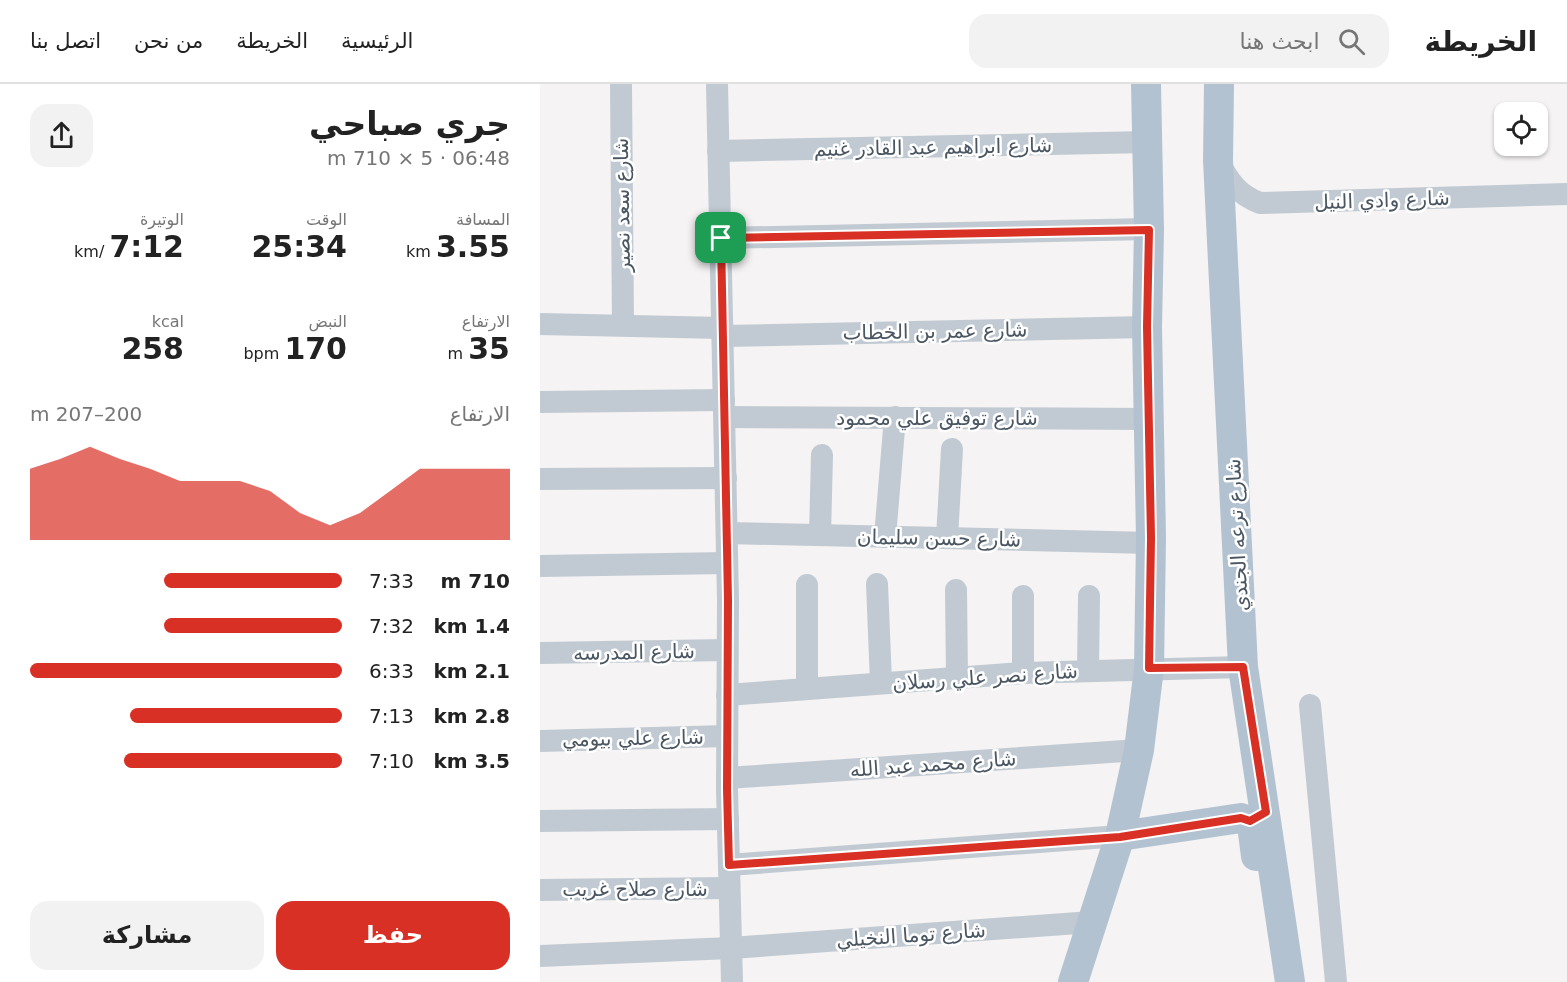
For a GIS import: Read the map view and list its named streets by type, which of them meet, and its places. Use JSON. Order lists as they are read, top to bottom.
{
  "streets": {
    "main road": ["شارع ترعه الجندي"],
    "street": [
      "شارع ابراهيم عبد القادر غنيم",
      "شارع وادي النيل",
      "شارع سعد نصير",
      "شارع عمر بن الخطاب",
      "شارع توفيق علي محمود",
      "شارع حسن سليمان",
      "شارع المدرسه",
      "شارع نصر علي رسلان",
      "شارع علي بيومي",
      "شارع محمد عبد الله",
      "شارع صلاح غريب",
      "شارع توما النخيلي"
    ]
  },
  "crossings": [
    ["شارع وادي النيل", "شارع ترعه الجندي"],
    ["شارع سعد نصير", "شارع عمر بن الخطاب"],
    ["شارع ترعه الجندي", "شارع نصر علي رسلان"]
  ],
  "page": {
    "header": "الخريطة",
    "search": "ابحث هنا",
    "nav": [
      "الرئيسية",
      "الخريطة",
      "من نحن",
      "اتصل بنا"
    ],
    "heading": ["جري صباحي", "06:48 · 5 × 710 m"],
    "stats": [
      ["المسافة", "3.55 km"],
      ["الوقت", "25:34"],
      ["الوتيرة", "7:12 /km"],
      ["الارتفاع", "35 m"],
      ["النبض", "170 bpm"],
      ["kcal", "258"]
    ],
    "chart": ["الارتفاع", "200–207 m"],
    "list": [
      {
        "name": "710 m",
        "note": "7:33"
      },
      {
        "name": "1.4 km",
        "note": "7:32"
      },
      {
        "name": "2.1 km",
        "note": "6:33"
      },
      {
        "name": "2.8 km",
        "note": "7:13"
      },
      {
        "name": "3.5 km",
        "note": "7:10"
      }
    ],
    "buttons": ["حفظ", "مشاركة"]
  }
}
